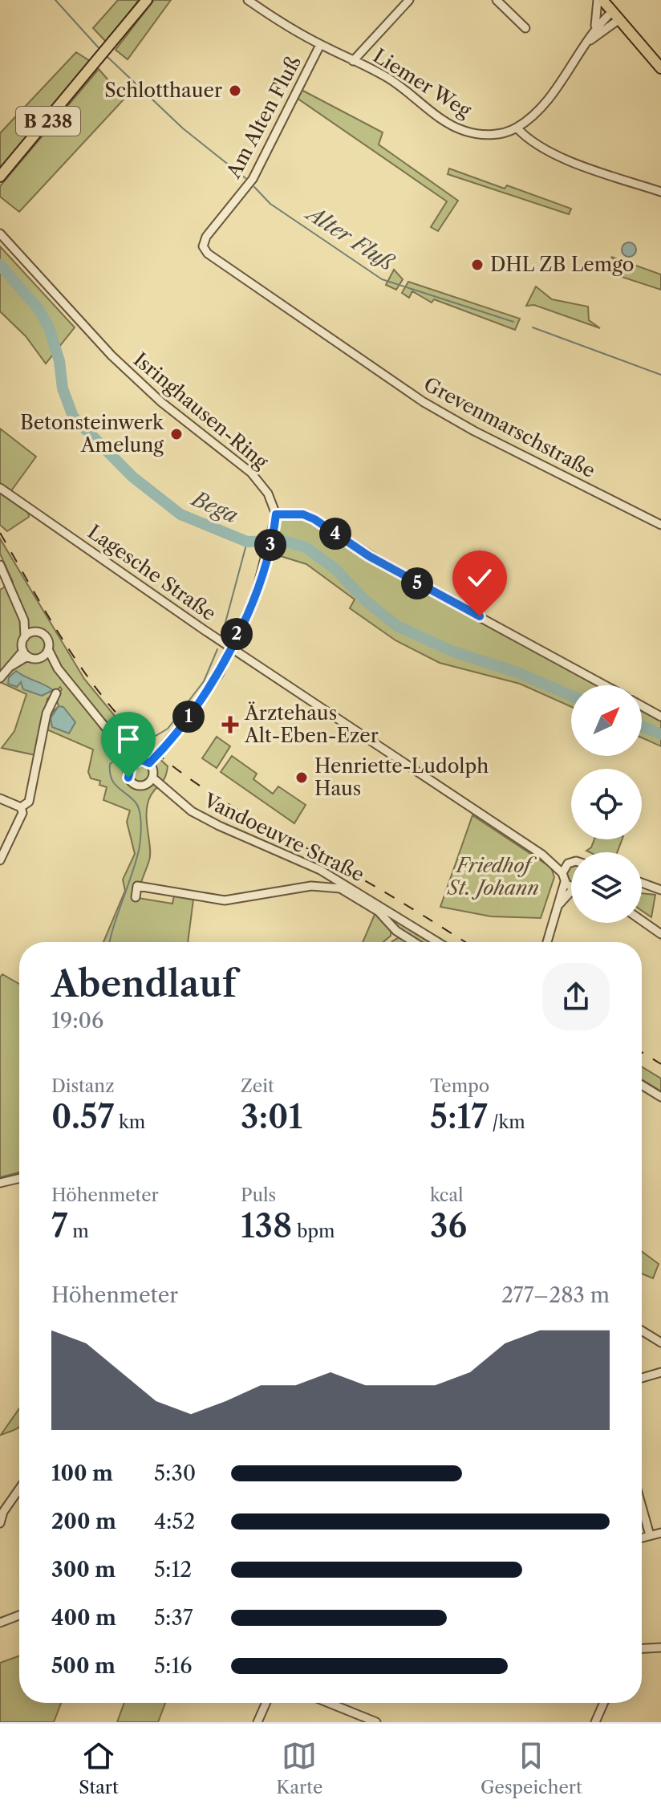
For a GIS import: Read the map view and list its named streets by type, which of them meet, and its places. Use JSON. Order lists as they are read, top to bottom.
{
  "streets": {
    "main road": ["B 238"],
    "street": [
      "Liemer Weg",
      "Am Alten Fluß",
      "Isringhausen-Ring",
      "Grevenmarschstraße",
      "Lagesche Straße",
      "Vandoeuvre Straße"
    ]
  },
  "crossings": [
    ["Liemer Weg", "Am Alten Fluß"],
    ["Am Alten Fluß", "Grevenmarschstraße"]
  ],
  "water": ["Alter Fluß", "Bega"],
  "parks": ["Friedhof St. Johann"],
  "places": {
    "other": [
      "Schlotthauer",
      "DHL ZB Lemgo",
      "Betonsteinwerk Amelung",
      "Henriette-Ludolph Haus"
    ],
    "health": ["Ärztehaus Alt-Eben-Ezer"]
  },
  "north": "top right",
  "page": {
    "pins": [
      "4",
      "3",
      "5",
      "2",
      "1"
    ],
    "heading": ["Abendlauf", "19:06"],
    "stats": [
      ["Distanz", "0.57 km"],
      ["Zeit", "3:01"],
      ["Tempo", "5:17 /km"],
      ["Höhenmeter", "7 m"],
      ["Puls", "138 bpm"],
      ["kcal", "36"]
    ],
    "chart": ["Höhenmeter", "277–283 m"],
    "list": [
      {
        "name": "100 m",
        "note": "5:30"
      },
      {
        "name": "200 m",
        "note": "4:52"
      },
      {
        "name": "300 m",
        "note": "5:12"
      },
      {
        "name": "400 m",
        "note": "5:37"
      },
      {
        "name": "500 m",
        "note": "5:16"
      }
    ],
    "tabs": ["Start", "Karte", "Gespeichert"]
  }
}
